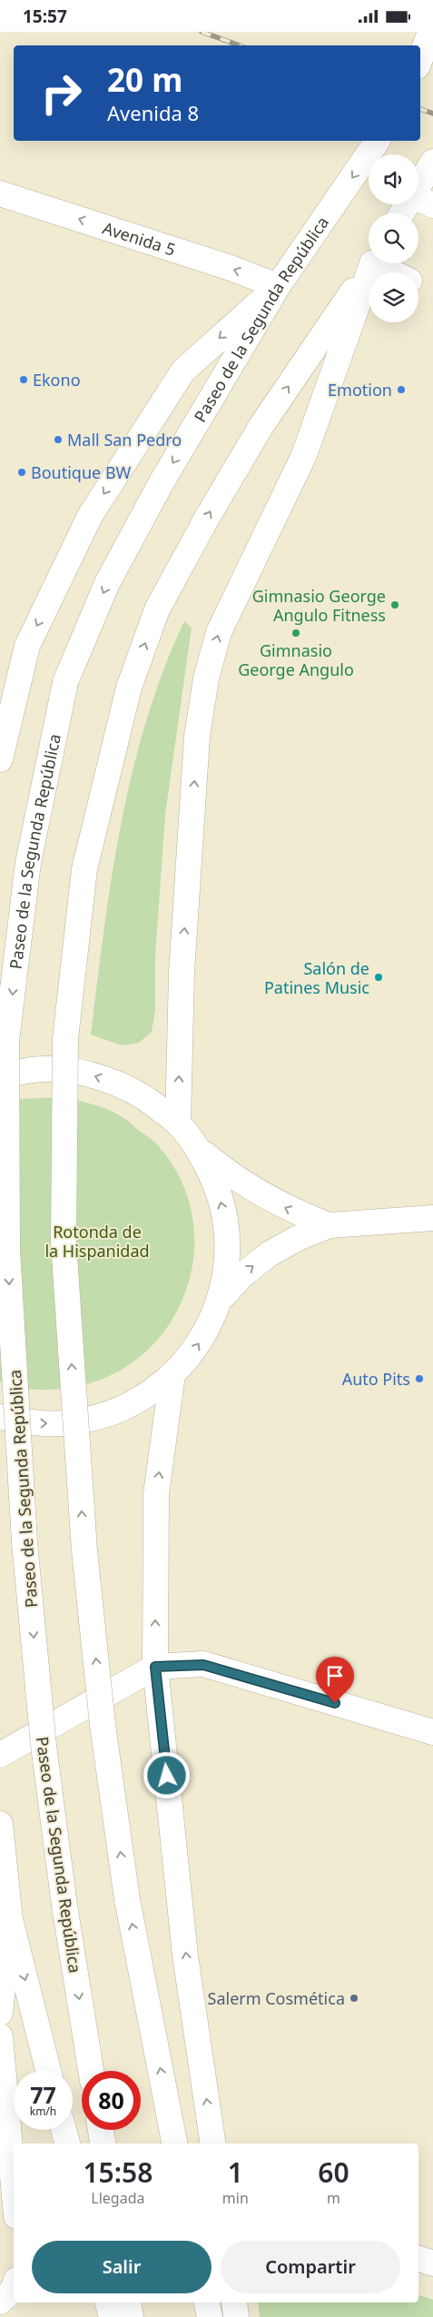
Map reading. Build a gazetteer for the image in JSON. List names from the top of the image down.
{
  "streets": {
    "main road": ["Avenida 5", "Paseo de la Segunda República"]
  },
  "crossings": [
    ["Avenida 5", "Paseo de la Segunda República"]
  ],
  "one_way": ["Avenida 5"],
  "parks": ["Rotonda de la Hispanidad"],
  "places": [
    "Ekono",
    "Emotion",
    "Mall San Pedro",
    "Boutique BW",
    "Gimnasio George Angulo Fitness",
    "Gimnasio George Angulo",
    "Salón de Patines Music",
    "Auto Pits",
    "Salerm Cosmética"
  ],
  "page": {
    "status": "15:57",
    "turn": ["20 m", "Avenida 8"],
    "speed": "77 km/h",
    "limit": "80",
    "eta": [
      "15:58",
      "Llegada",
      "1",
      "min",
      "60",
      "m"
    ],
    "buttons": ["Salir", "Compartir"]
  }
}
